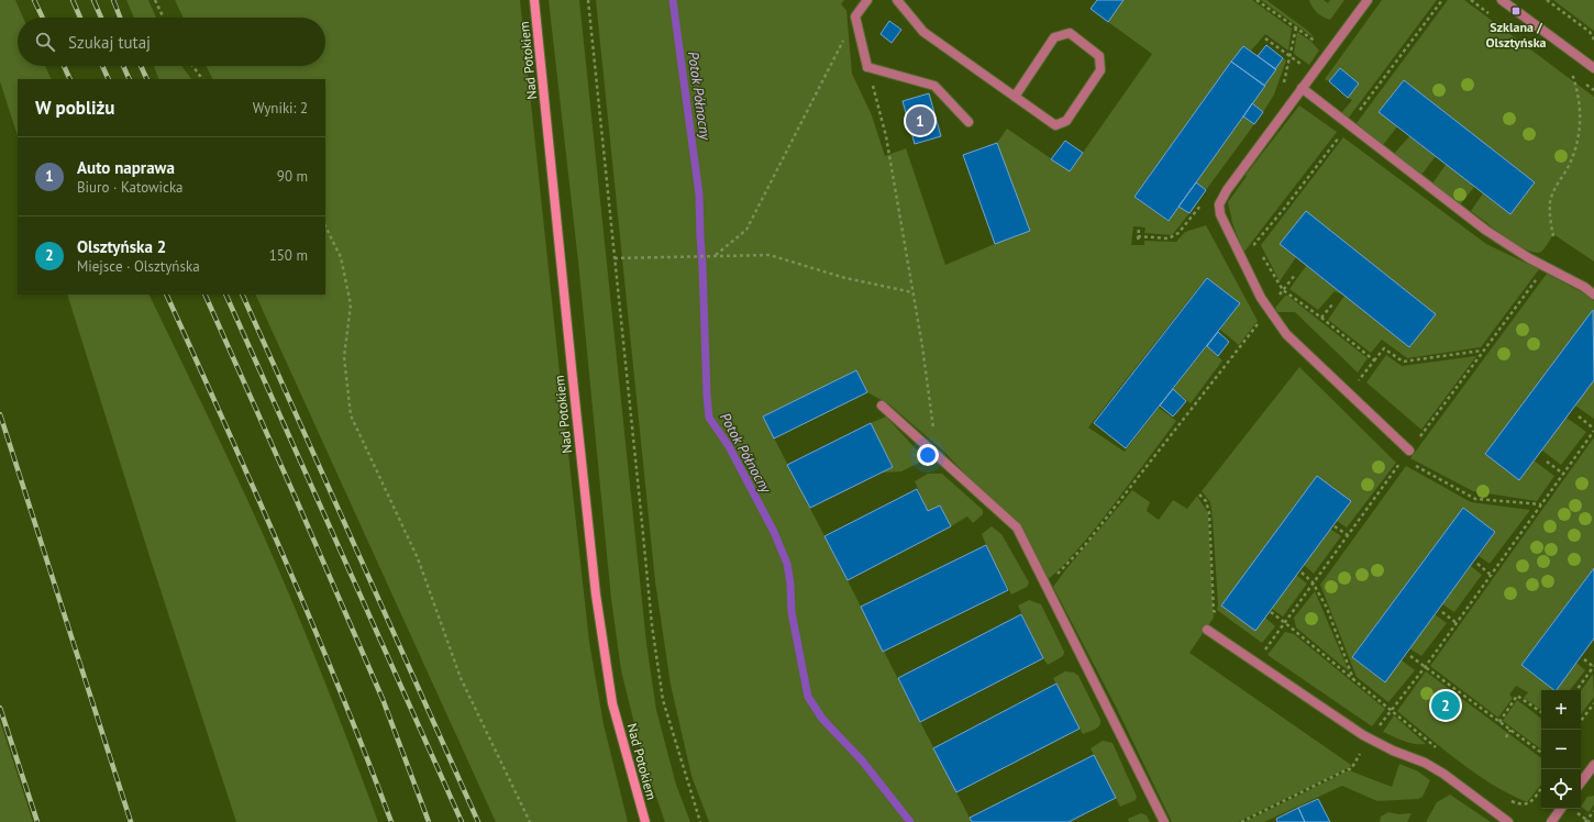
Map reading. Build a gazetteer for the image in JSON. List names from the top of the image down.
{
  "streets": {
    "main road": ["Nad Potokiem"]
  },
  "water": ["Potok Północny"],
  "places": {
    "transit": ["Szklana / Olsztyńska"]
  },
  "page": {
    "search": "Szukaj tutaj",
    "heading": ["W pobliżu", "Wyniki: 2"],
    "pins": ["1", "2"],
    "list": [
      {
        "mark": "1",
        "name": "Auto naprawa",
        "note": "Biuro · Katowicka",
        "value": "90 m"
      },
      {
        "mark": "2",
        "name": "Olsztyńska 2",
        "note": "Miejsce · Olsztyńska",
        "value": "150 m"
      }
    ],
    "map_buttons": ["+", "−"]
  }
}
